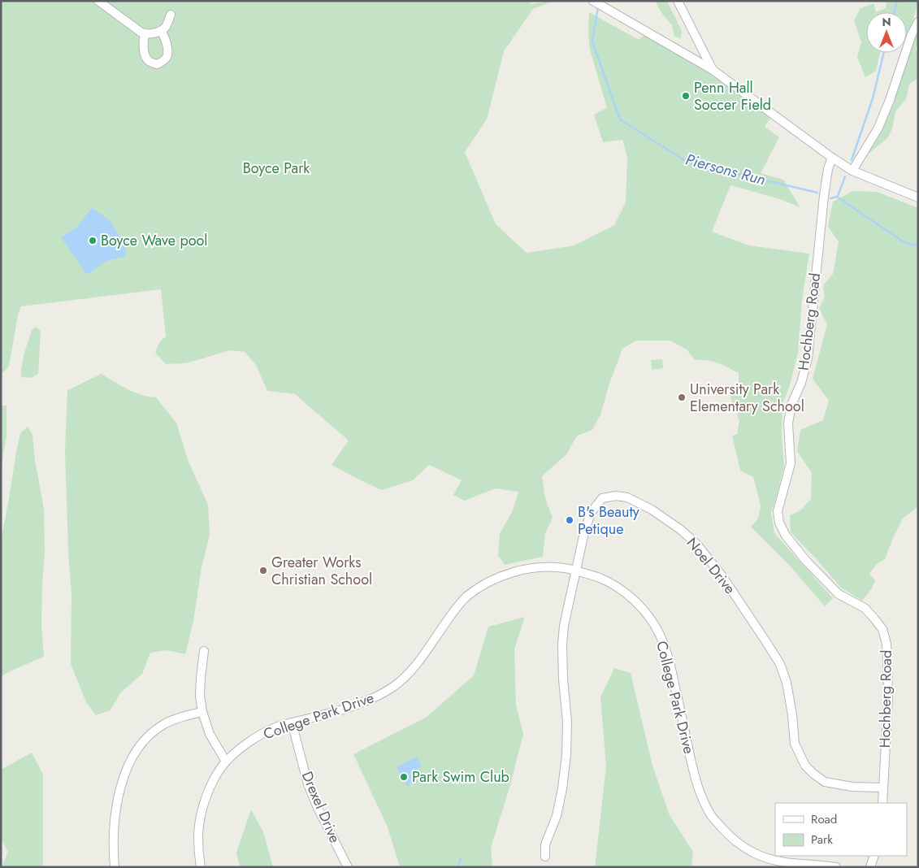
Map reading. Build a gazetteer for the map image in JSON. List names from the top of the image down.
{
  "streets": {
    "street": [
      "Hochberg Road",
      "Noel Drive",
      "College Park Drive",
      "Drexel Drive"
    ]
  },
  "crossings": [
    ["Hochberg Road", "Noel Drive"],
    ["Noel Drive", "College Park Drive"],
    ["College Park Drive", "Drexel Drive"]
  ],
  "water": ["Piersons Run"],
  "parks": ["Boyce Park"],
  "places": [
    "Penn Hall Soccer Field",
    "Boyce Wave pool",
    "University Park Elementary School",
    "B's Beauty Petique",
    "Greater Works Christian School",
    "Park Swim Club"
  ],
  "legend": ["Road", "Park"],
  "north": "top"
}
